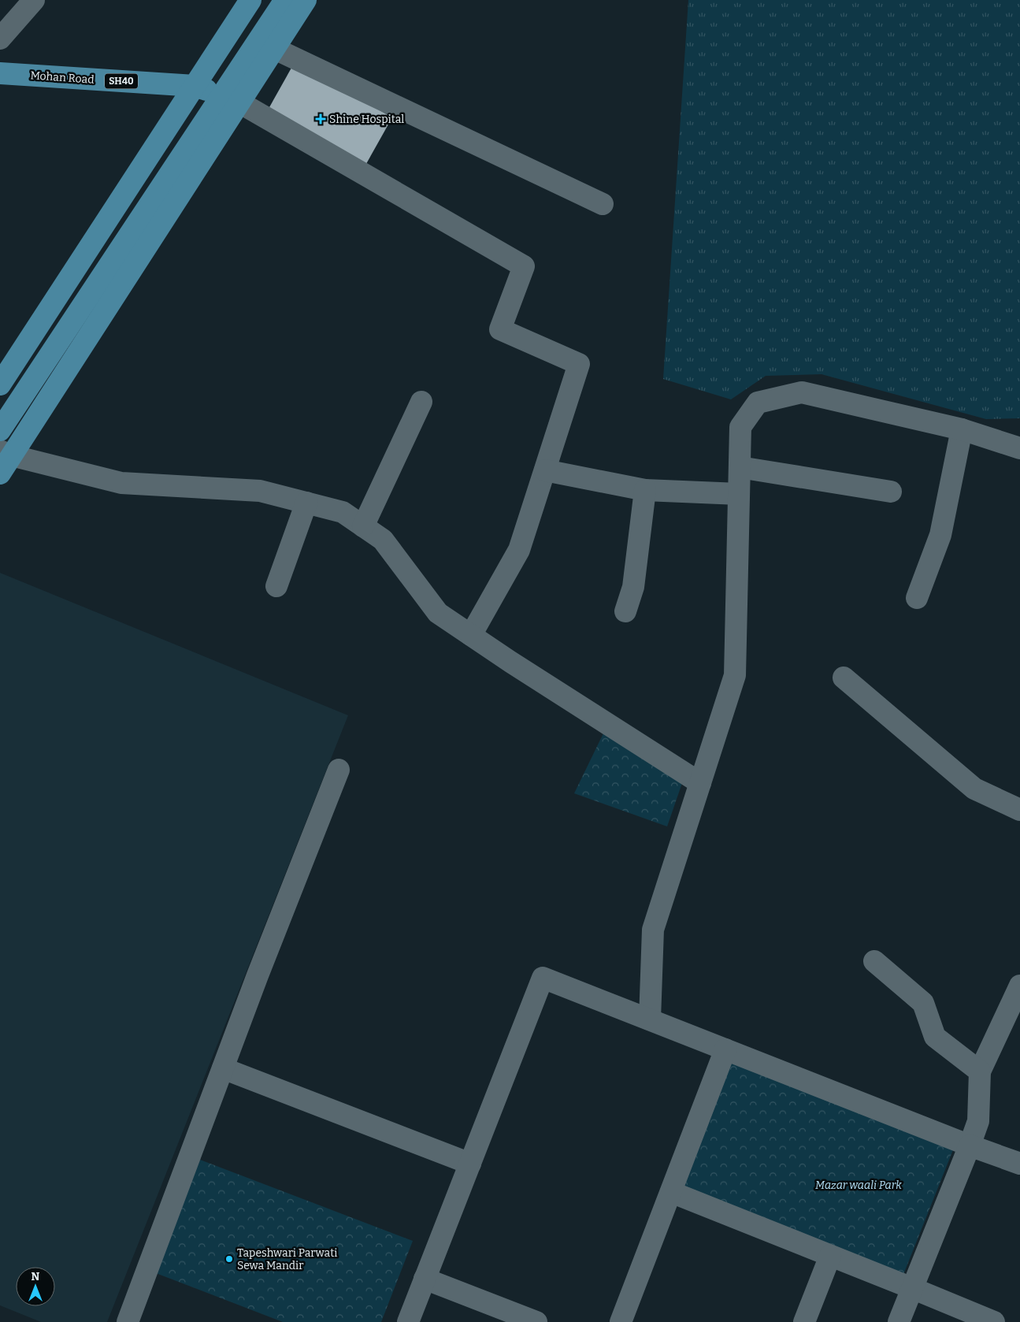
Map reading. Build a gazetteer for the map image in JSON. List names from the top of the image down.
{
  "streets": {
    "main road": ["Mohan Road", "SH40"]
  },
  "parks": ["Mazar waali Park"],
  "places": {
    "health": ["Shine Hospital"],
    "other": ["Tapeshwari Parwati Sewa Mandir"]
  },
  "north": "top"
}
